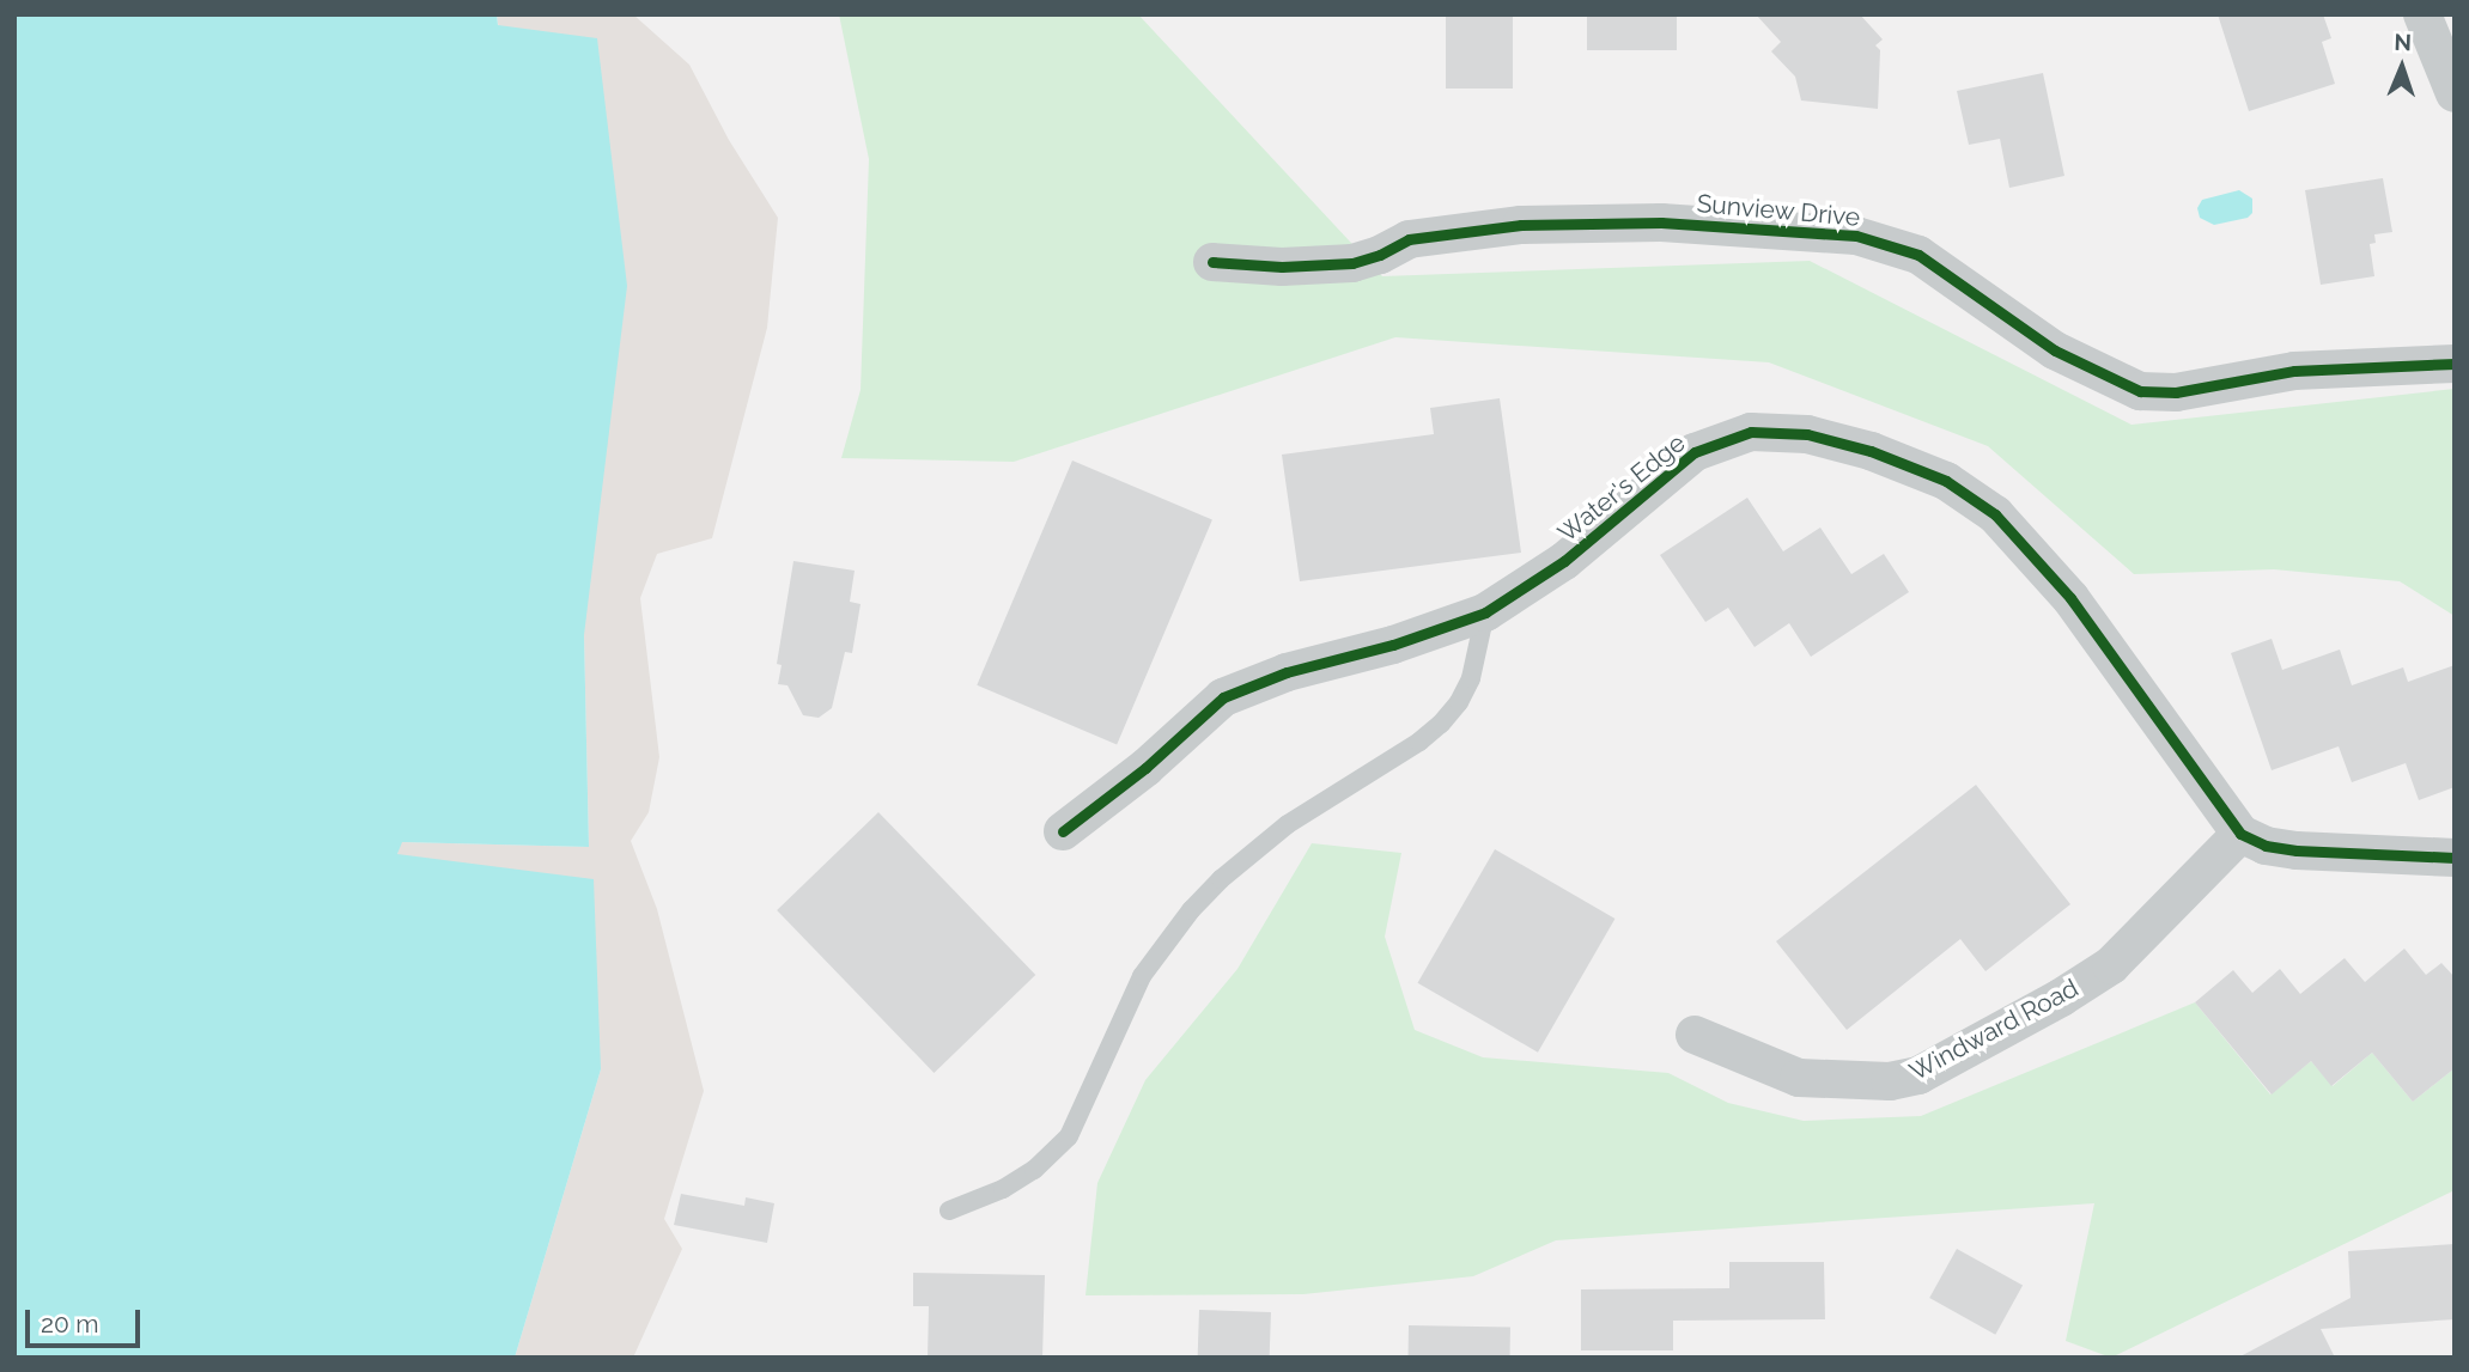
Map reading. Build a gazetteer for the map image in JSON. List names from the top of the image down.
{
  "streets": {
    "street": ["Sunview Drive", "Water's Edge", "Windward Road"]
  },
  "crossings": [
    ["Water's Edge", "Windward Road"]
  ],
  "scale_bar": "20 m",
  "north": "top"
}
